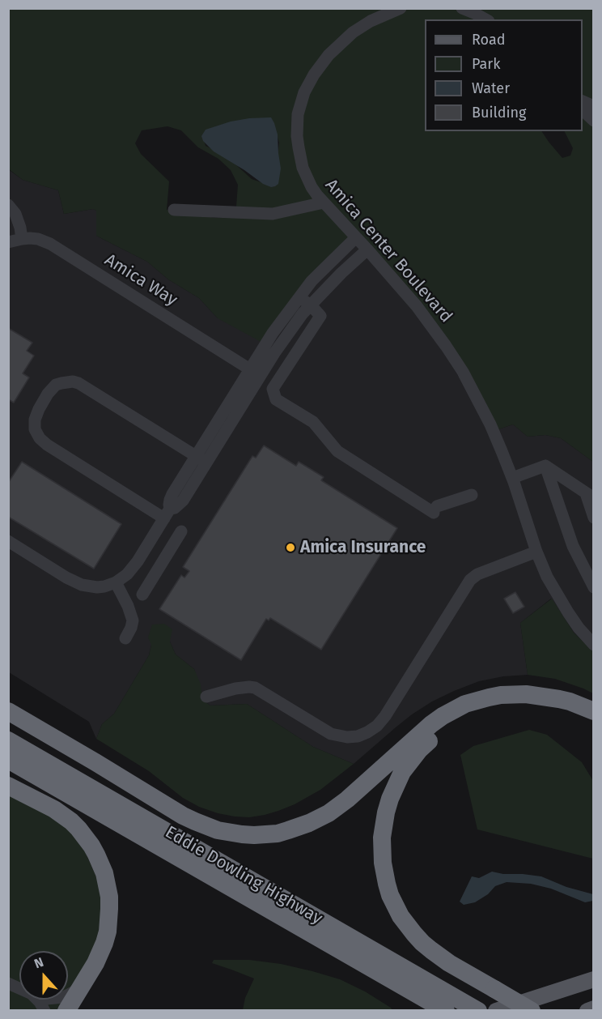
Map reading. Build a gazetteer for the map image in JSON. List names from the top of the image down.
{
  "streets": {
    "highway": ["Eddie Dowling Highway"],
    "street": ["Amica Center Boulevard", "Amica Way"]
  },
  "places": ["Amica Insurance"],
  "legend": [
    "Road",
    "Park",
    "Water",
    "Building"
  ],
  "north": "top"
}
